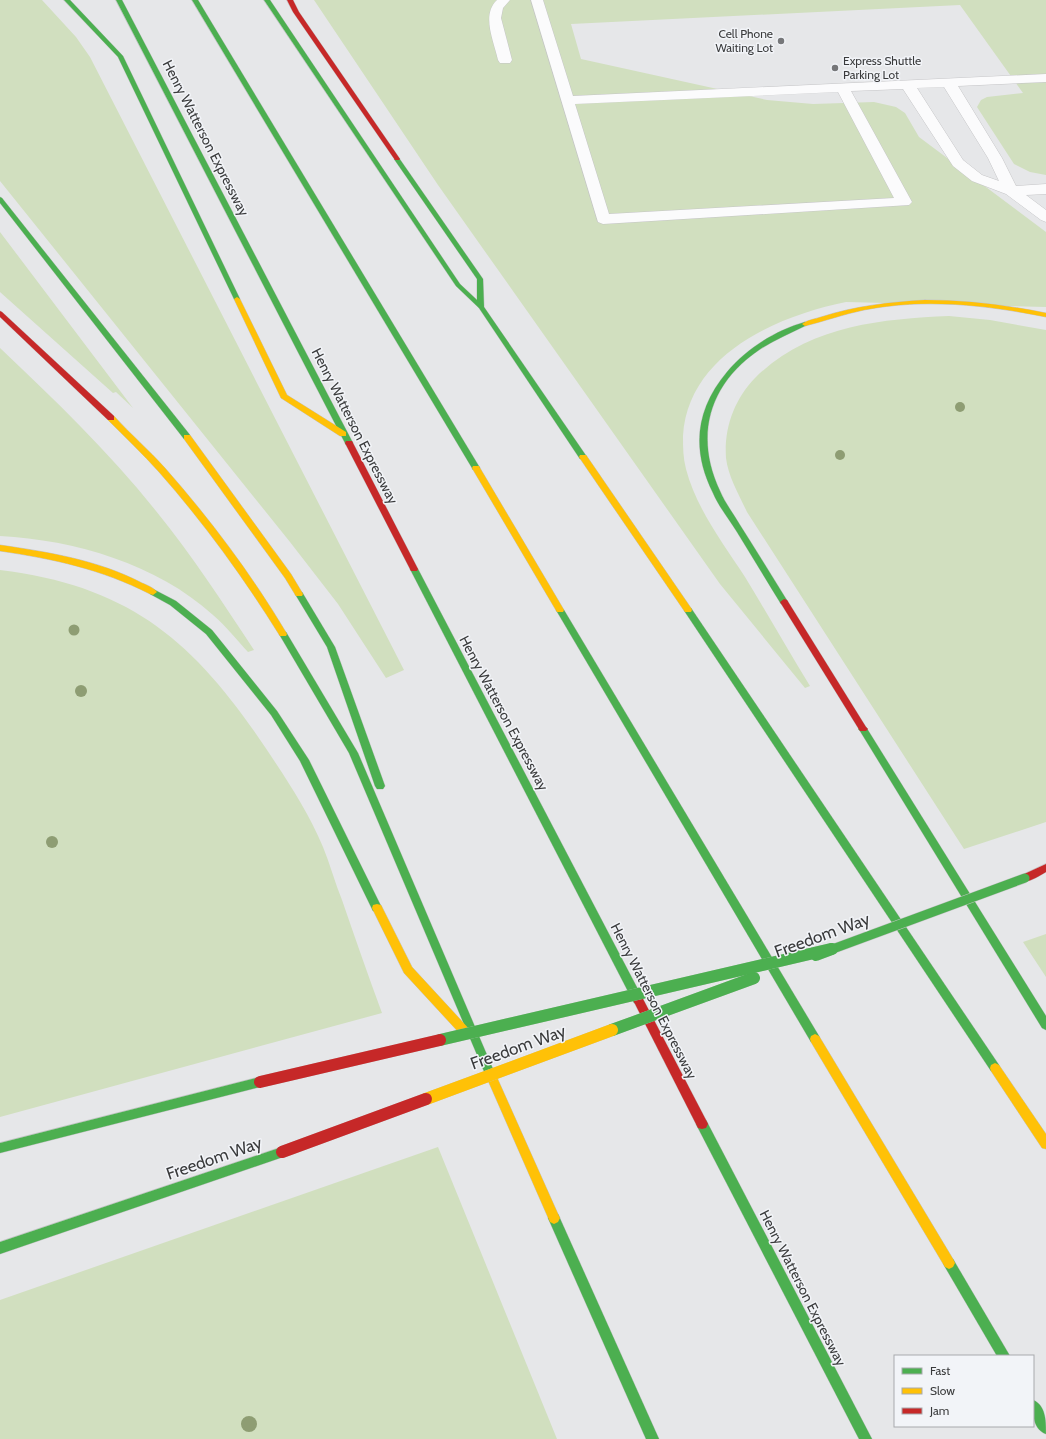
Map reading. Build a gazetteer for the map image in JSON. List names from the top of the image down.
{
  "streets": {
    "main road": ["Henry Watterson Expressway", "Freedom Way"]
  },
  "places": ["Cell Phone Waiting Lot", "Express Shuttle Parking Lot"],
  "legend": ["Fast", "Slow", "Jam"]
}
